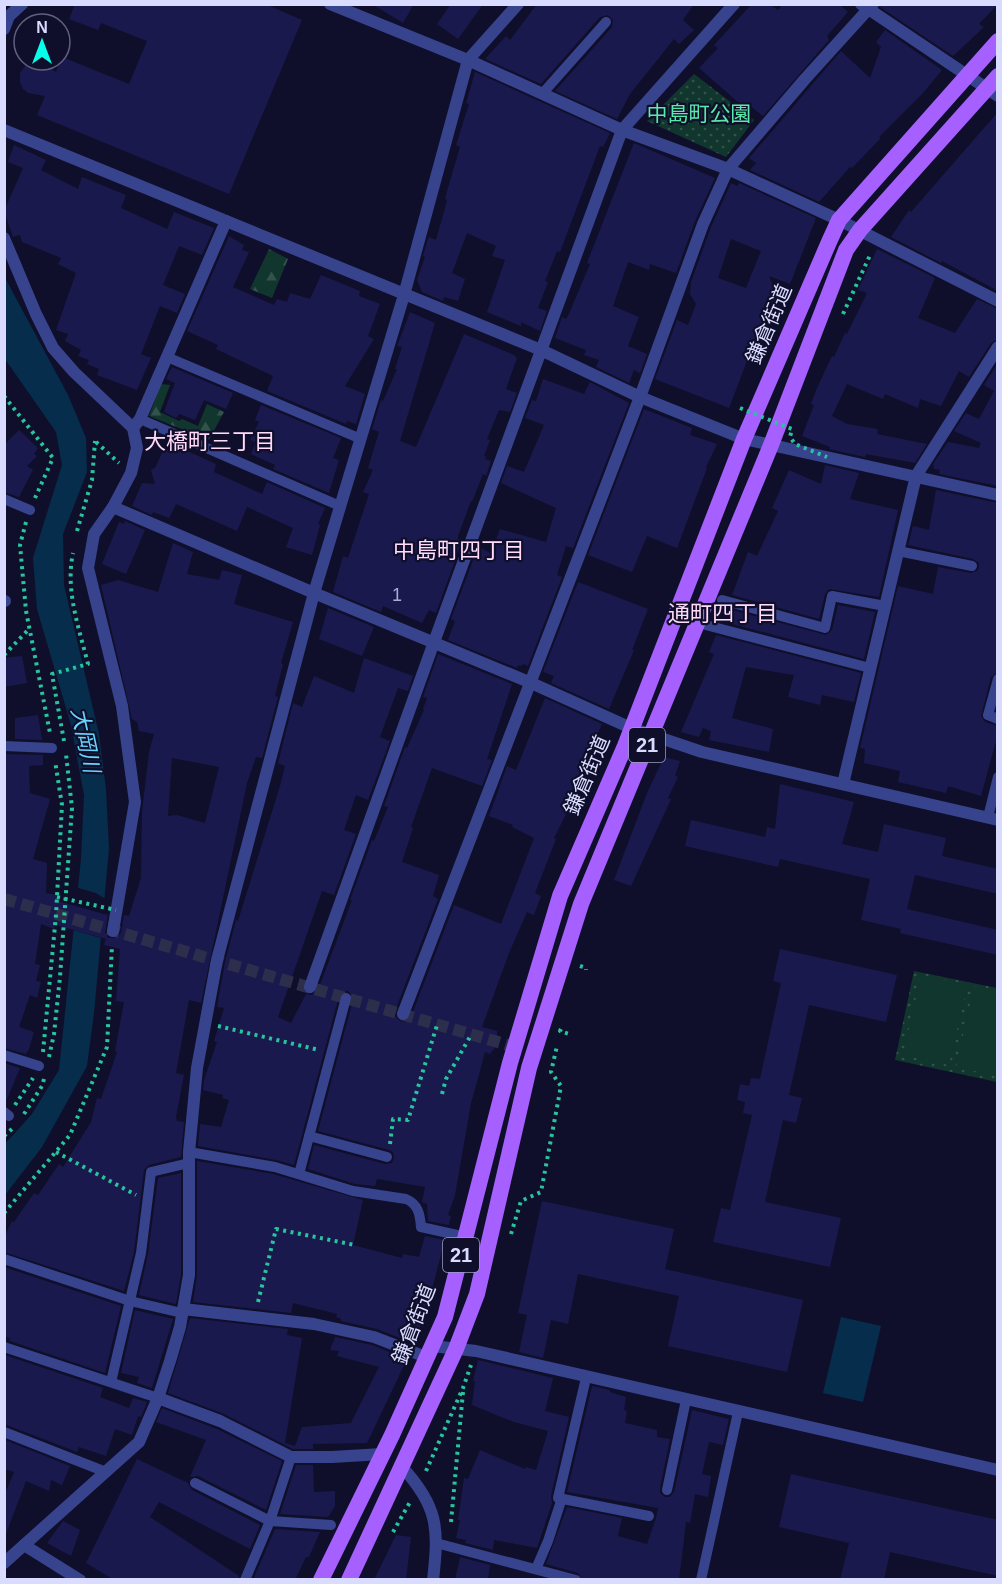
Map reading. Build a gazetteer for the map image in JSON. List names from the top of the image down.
{
  "streets": {
    "main road": ["鎌倉街道", "21"]
  },
  "districts": ["大橋町三丁目", "中島町四丁目", "通町四丁目"],
  "water": ["大岡川"],
  "parks": ["中島町公園"],
  "house_numbers": ["1"],
  "north": "top"
}
